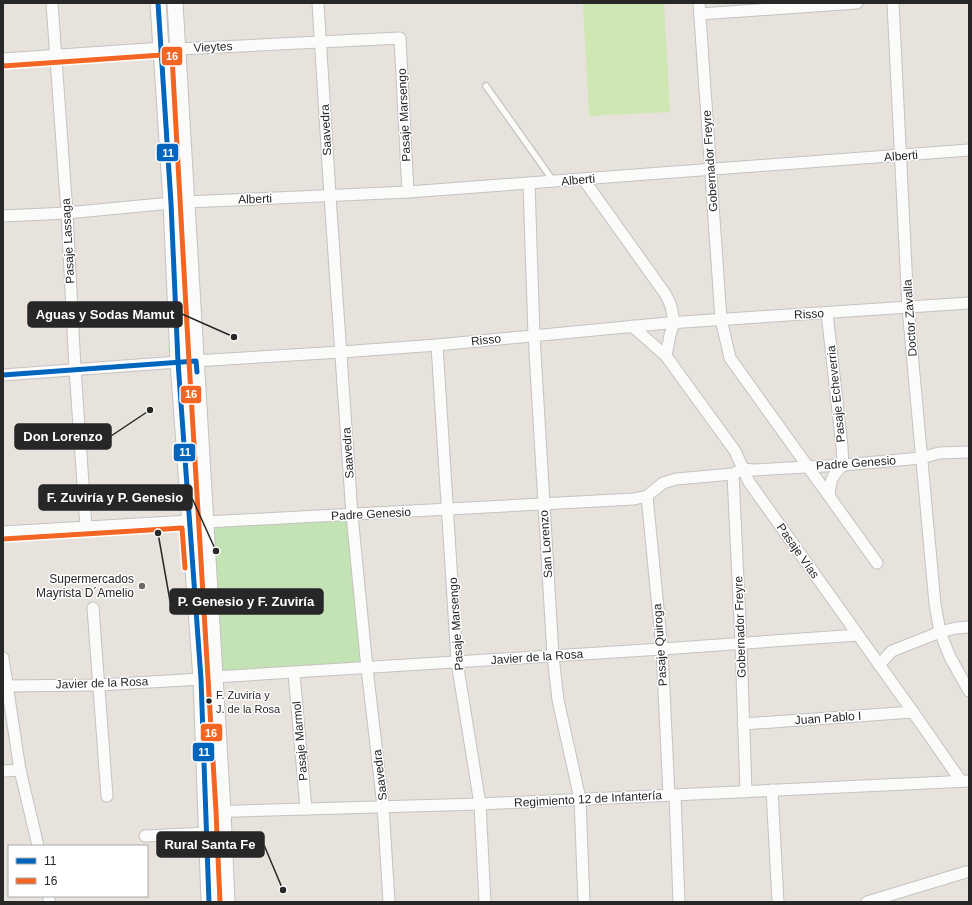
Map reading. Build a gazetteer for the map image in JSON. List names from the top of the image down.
{
  "streets": {
    "street": [
      "Vieytes",
      "Pasaje Marsengo",
      "Saavedra",
      "Alberti",
      "Gobernador Freyre",
      "Pasaje Lassaga",
      "Risso",
      "Doctor Zavalla",
      "Pasaje Echeverria",
      "Padre Genesio",
      "San Lorenzo",
      "Pasaje Vías",
      "Pasaje Quiroga",
      "Javier de la Rosa",
      "Juan Pablo I",
      "Pasaje Marmol",
      "Regimiento 12 de Infantería"
    ]
  },
  "crossings": [
    ["Vieytes", "Pasaje Marsengo"],
    ["Vieytes", "Saavedra"],
    ["Vieytes", "Pasaje Lassaga"],
    ["Pasaje Marsengo", "Alberti"],
    ["Pasaje Marsengo", "Risso"],
    ["Pasaje Marsengo", "Padre Genesio"],
    ["Pasaje Marsengo", "Javier de la Rosa"],
    ["Pasaje Marsengo", "Regimiento 12 de Infantería"],
    ["Saavedra", "Alberti"],
    ["Saavedra", "Risso"],
    ["Saavedra", "Padre Genesio"],
    ["Saavedra", "Javier de la Rosa"],
    ["Saavedra", "Regimiento 12 de Infantería"],
    ["Alberti", "Gobernador Freyre"],
    ["Alberti", "Doctor Zavalla"],
    ["Alberti", "San Lorenzo"],
    ["Gobernador Freyre", "Risso"],
    ["Gobernador Freyre", "Padre Genesio"],
    ["Gobernador Freyre", "Pasaje Vías"],
    ["Gobernador Freyre", "Javier de la Rosa"],
    ["Gobernador Freyre", "Juan Pablo I"],
    ["Gobernador Freyre", "Regimiento 12 de Infantería"],
    ["Pasaje Lassaga", "Risso"],
    ["Pasaje Lassaga", "Padre Genesio"],
    ["Risso", "Doctor Zavalla"],
    ["Risso", "Pasaje Echeverria"],
    ["Risso", "San Lorenzo"],
    ["Risso", "Pasaje Vías"],
    ["Doctor Zavalla", "Padre Genesio"],
    ["Pasaje Echeverria", "Padre Genesio"],
    ["Padre Genesio", "San Lorenzo"],
    ["Padre Genesio", "Pasaje Vías"],
    ["Padre Genesio", "Pasaje Quiroga"],
    ["San Lorenzo", "Javier de la Rosa"],
    ["San Lorenzo", "Regimiento 12 de Infantería"],
    ["Pasaje Vías", "Javier de la Rosa"],
    ["Pasaje Vías", "Juan Pablo I"],
    ["Pasaje Vías", "Regimiento 12 de Infantería"],
    ["Pasaje Quiroga", "Javier de la Rosa"],
    ["Pasaje Quiroga", "Regimiento 12 de Infantería"],
    ["Javier de la Rosa", "Pasaje Marmol"],
    ["Pasaje Marmol", "Regimiento 12 de Infantería"]
  ],
  "places": [
    "Aguas y Sodas Mamut",
    "Don Lorenzo",
    "P. Genesio y F. Zuviría",
    "F. Zuviría y P. Genesio",
    "Supermercados Mayrista D´Amelio",
    "F. Zuviría y J. de la Rosa",
    "Rural Santa Fe"
  ],
  "lines": ["transit line 11", "transit line 16"],
  "legend": ["11", "16"]
}
